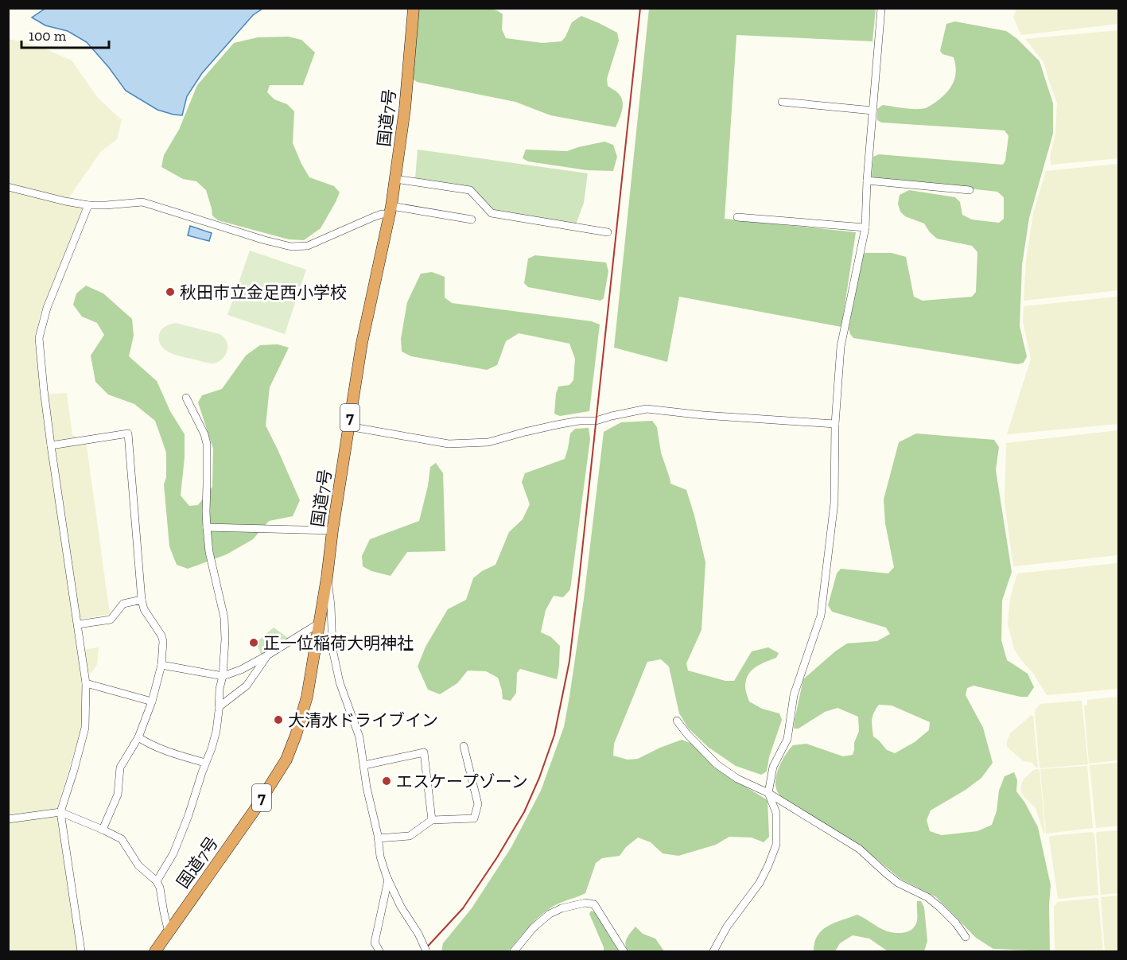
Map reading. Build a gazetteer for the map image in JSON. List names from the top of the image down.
{
  "streets": {
    "highway": ["国道7号", "7"]
  },
  "places": [
    "秋田市立金足西小学校",
    "正一位稲荷大明神社",
    "大清水ドライブイン",
    "エスケープゾーン"
  ],
  "scale_bar": "100 m"
}
